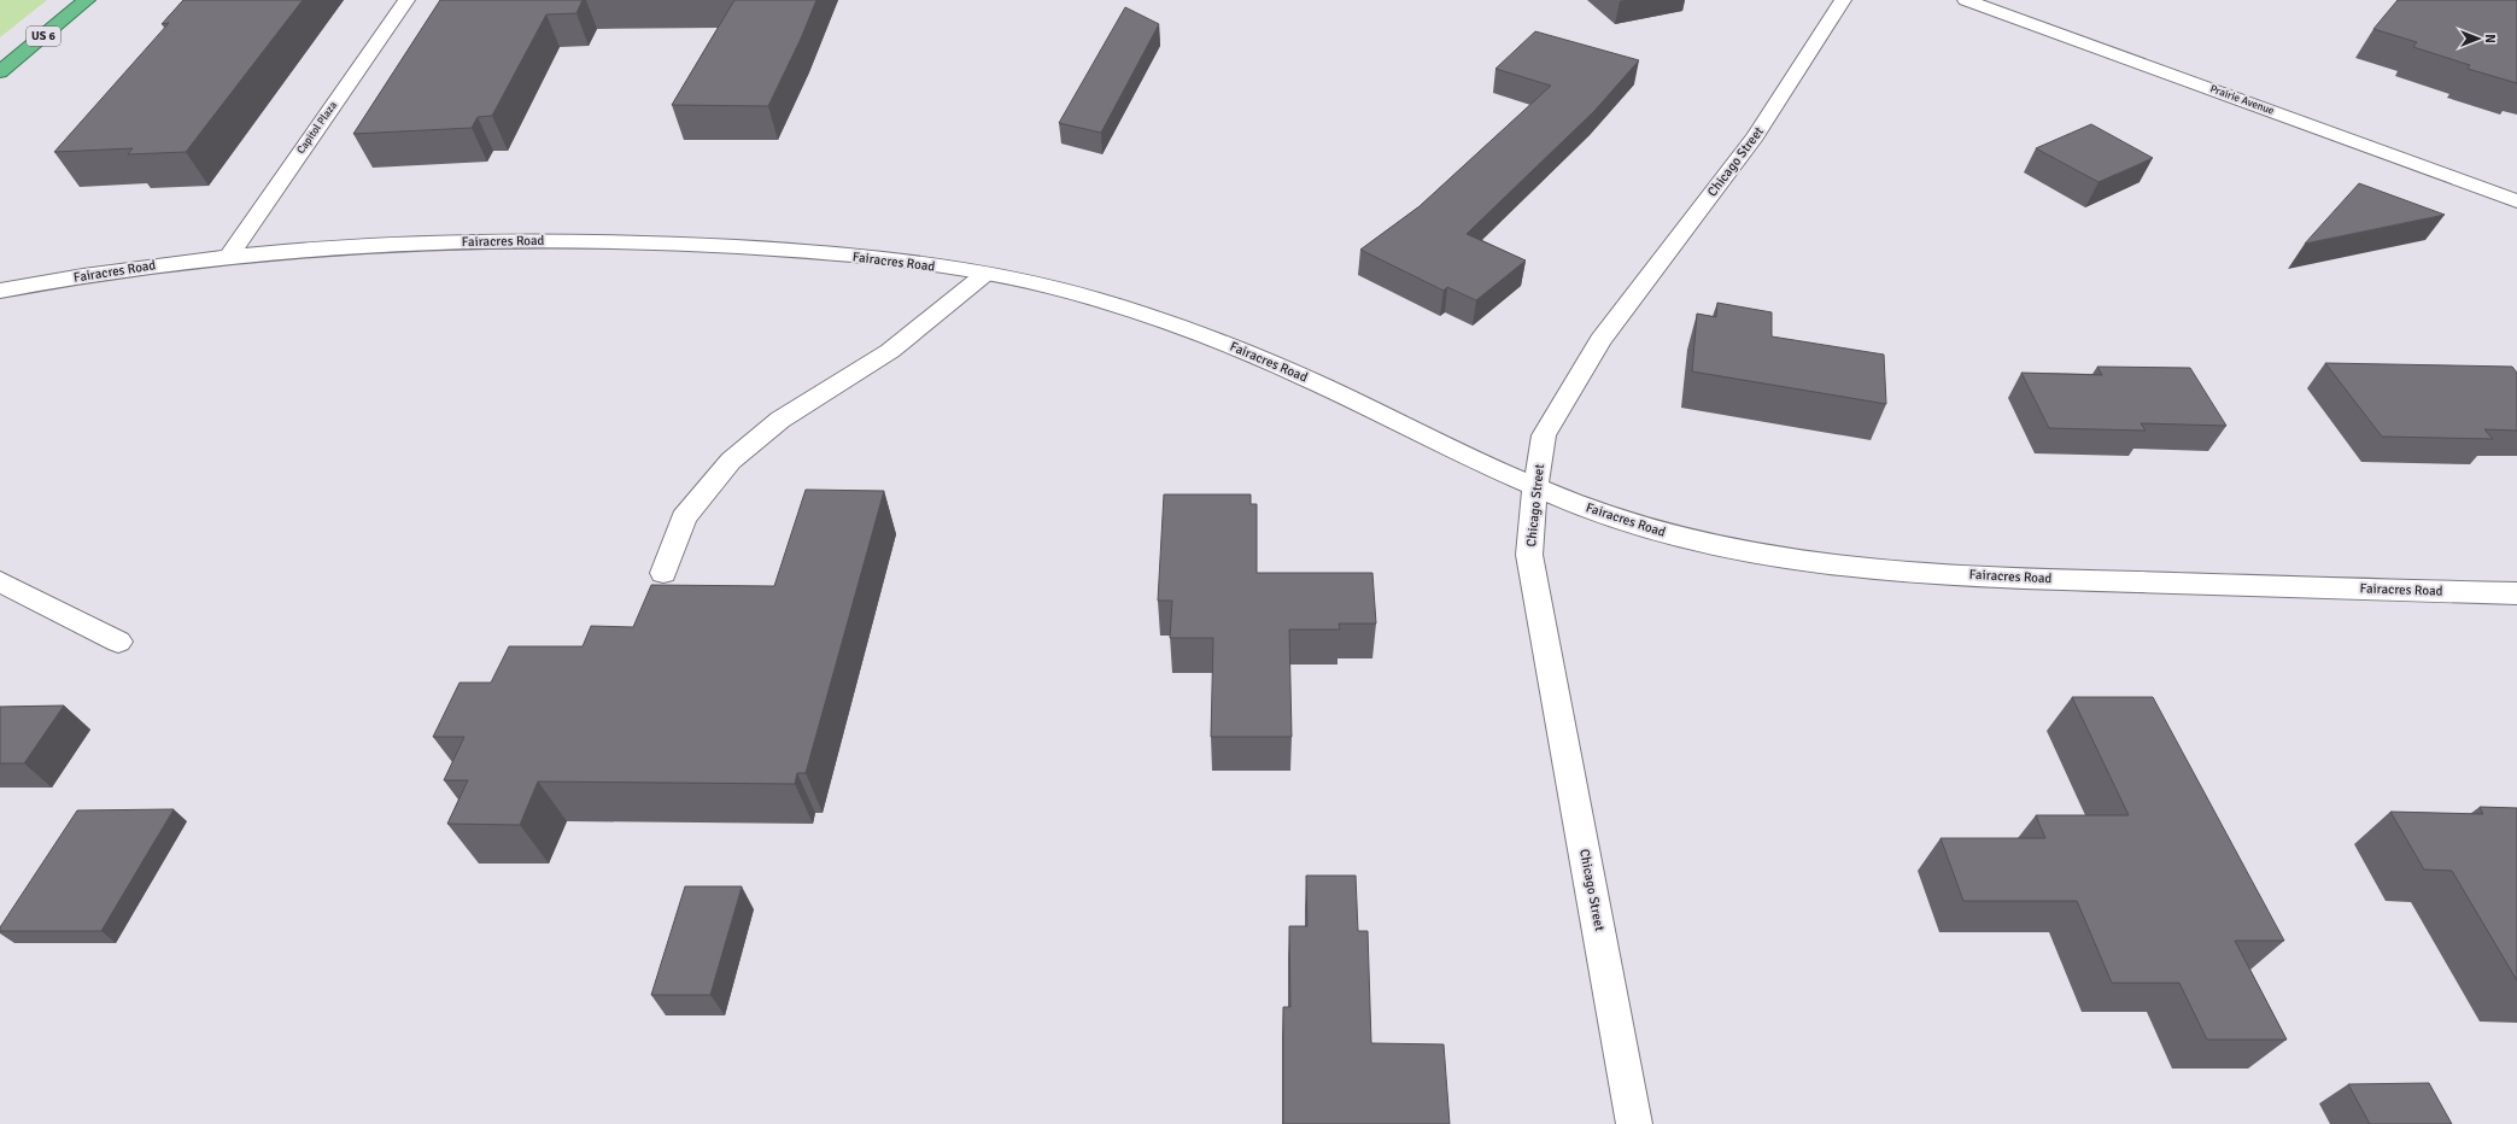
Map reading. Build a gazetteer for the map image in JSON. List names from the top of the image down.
{
  "streets": {
    "highway": ["US 6"],
    "street": [
      "Prairie Avenue",
      "Capitol Plaza",
      "Chicago Street",
      "Fairacres Road"
    ]
  },
  "crossings": [
    ["Capitol Plaza", "Fairacres Road"],
    ["Chicago Street", "Fairacres Road"]
  ],
  "north": "right"
}
